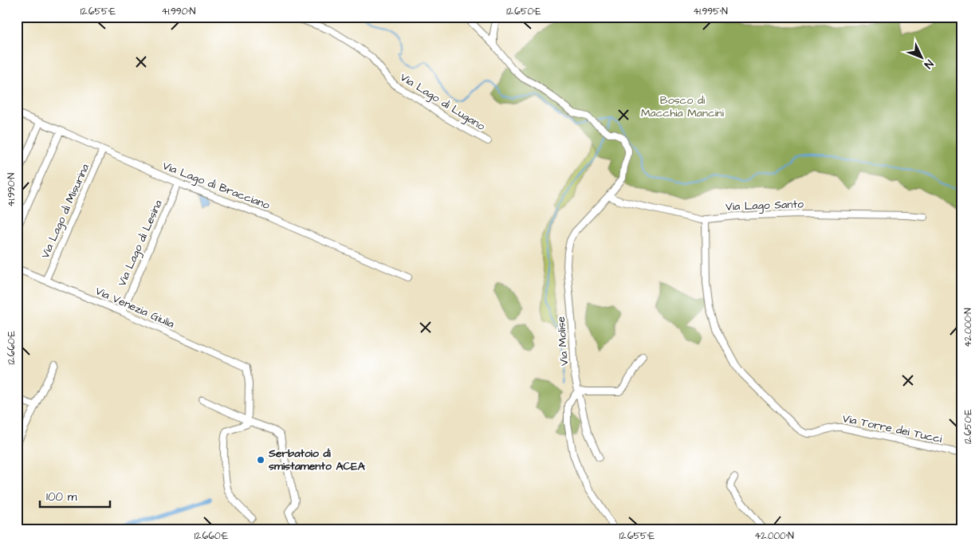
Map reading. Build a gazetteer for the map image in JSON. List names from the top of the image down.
{
  "streets": {
    "street": [
      "Via Lago di Lugano",
      "Via Lago di Bracciano",
      "Via Lago Santo",
      "Via Lago di Misurina",
      "Via Lago di Lesina",
      "Via Venezia Giulia",
      "Via Molise",
      "Via Torre dei Tucci"
    ]
  },
  "crossings": [
    ["Via Lago di Bracciano", "Via Lago di Misurina"],
    ["Via Lago di Bracciano", "Via Lago di Lesina"],
    ["Via Lago Santo", "Via Molise"],
    ["Via Lago Santo", "Via Torre dei Tucci"],
    ["Via Lago di Misurina", "Via Venezia Giulia"],
    ["Via Lago di Lesina", "Via Venezia Giulia"]
  ],
  "parks": ["Bosco di Macchia Mancini"],
  "places": ["Serbatoio di smistamento ACEA"],
  "scale_bar": "100 m",
  "north": "bottom right",
  "coordinates": [
    "12.655°E",
    "41.990°N",
    "12.650°E",
    "41.995°N",
    "42.000°N",
    "12.660°E"
  ]
}
